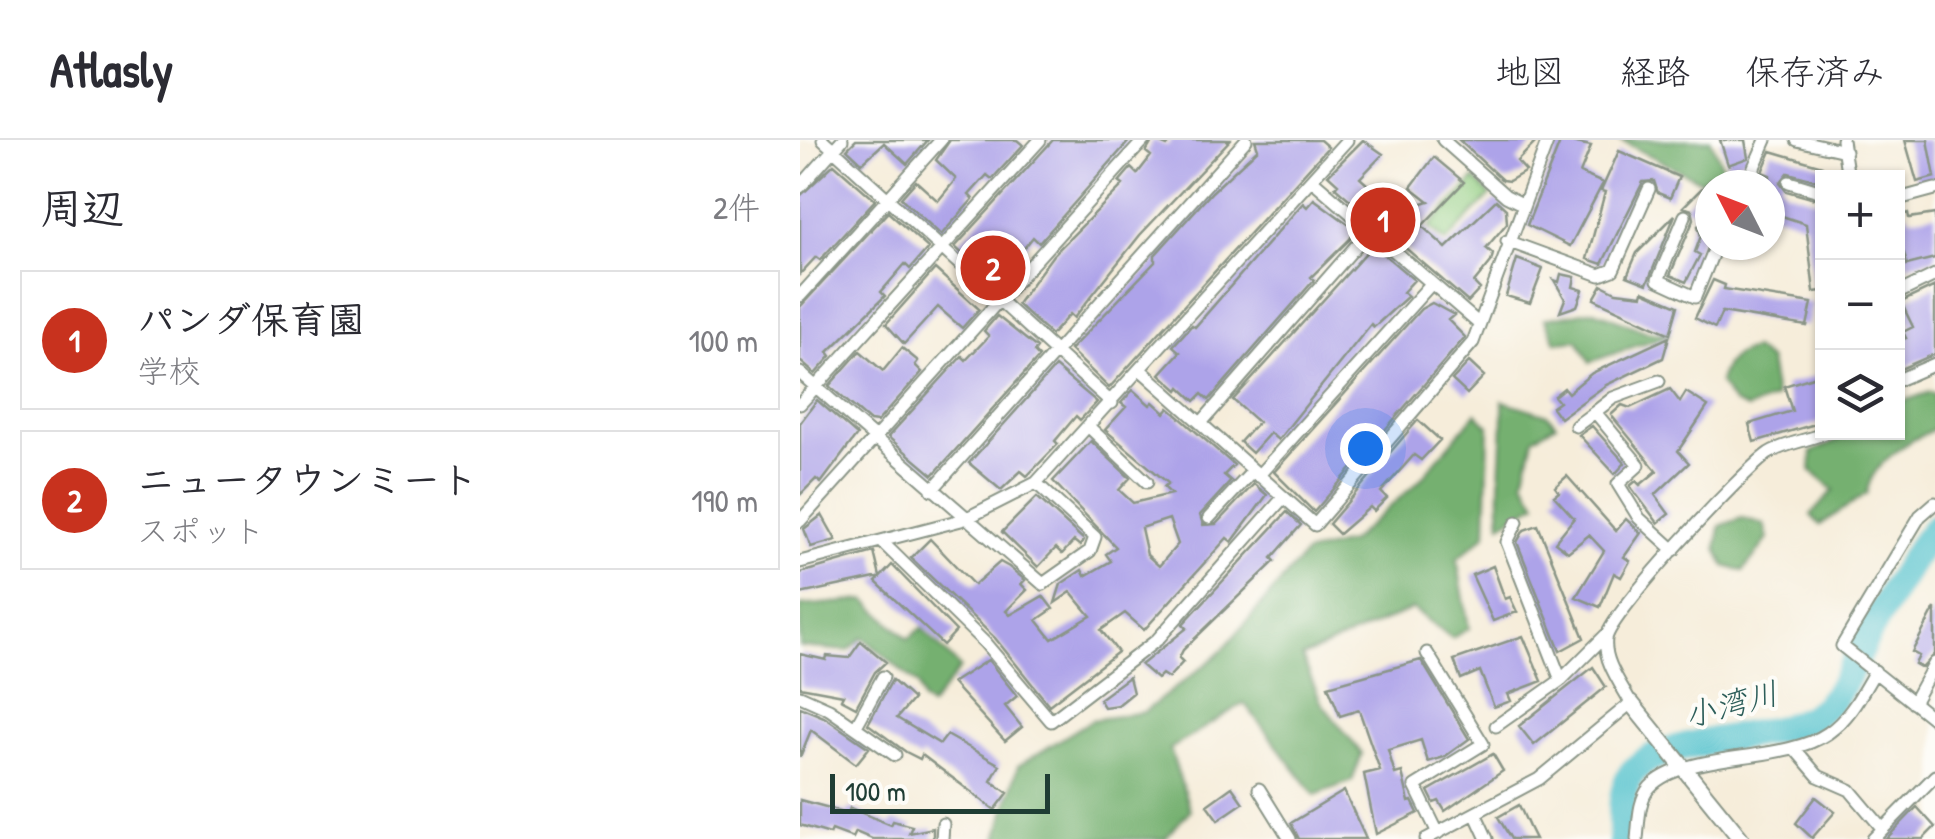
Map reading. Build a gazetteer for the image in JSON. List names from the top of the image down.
{
  "water": ["小湾川"],
  "scale_bar": "100 m",
  "north": "top left",
  "page": {
    "header": "Atlasly",
    "nav": ["地図", "経路", "保存済み"],
    "heading": ["周辺", "2件"],
    "map_buttons": ["+", "−"],
    "pins": ["1", "2"],
    "list": [
      {
        "mark": "1",
        "name": "パンダ保育園",
        "note": "学校",
        "value": "100 m"
      },
      {
        "mark": "2",
        "name": "ニュータウンミート",
        "note": "スポット",
        "value": "190 m"
      }
    ],
    "scale": "100 m"
  }
}
